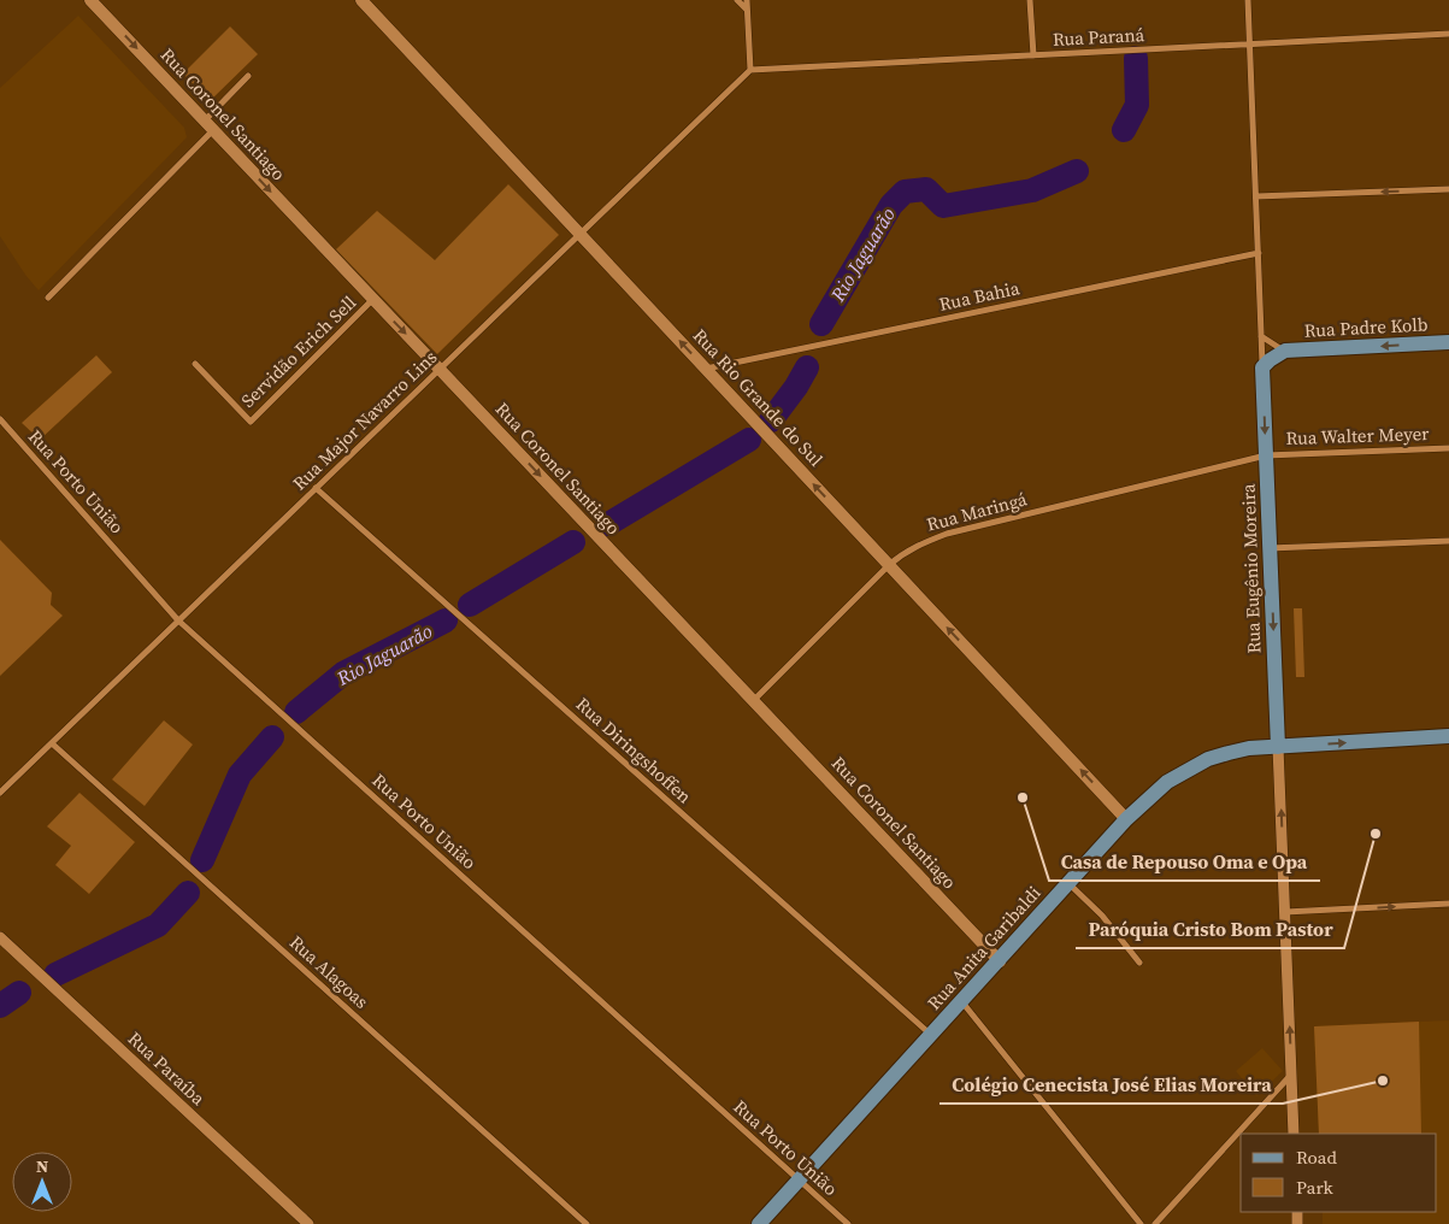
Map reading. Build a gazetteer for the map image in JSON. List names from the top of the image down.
{
  "streets": {
    "main road": [
      "Rua Coronel Santiago",
      "Rua Padre Kolb",
      "Rua Rio Grande do Sul",
      "Rua Eugênio Moreira",
      "Rua Anita Garibaldi"
    ],
    "street": [
      "Rua Paraná",
      "Rua Bahia",
      "Servidão Erich Sell",
      "Rua Major Navarro Lins",
      "Rua Walter Meyer",
      "Rua Porto União",
      "Rua Maringá",
      "Rua Diringshoffen",
      "Rua Alagoas",
      "Rua Paraíba"
    ]
  },
  "crossings": [
    ["Rua Paraná", "Rua Major Navarro Lins"],
    ["Rua Paraná", "Rua Eugênio Moreira"],
    ["Rua Coronel Santiago", "Servidão Erich Sell"],
    ["Rua Coronel Santiago", "Rua Major Navarro Lins"],
    ["Rua Coronel Santiago", "Rua Maringá"],
    ["Rua Coronel Santiago", "Rua Anita Garibaldi"],
    ["Rua Bahia", "Rua Rio Grande do Sul"],
    ["Rua Bahia", "Rua Eugênio Moreira"],
    ["Rua Padre Kolb", "Rua Eugênio Moreira"],
    ["Rua Rio Grande do Sul", "Rua Major Navarro Lins"],
    ["Rua Rio Grande do Sul", "Rua Maringá"],
    ["Rua Rio Grande do Sul", "Rua Anita Garibaldi"],
    ["Rua Major Navarro Lins", "Rua Porto União"],
    ["Rua Major Navarro Lins", "Rua Diringshoffen"],
    ["Rua Major Navarro Lins", "Rua Alagoas"],
    ["Rua Walter Meyer", "Rua Maringá"],
    ["Rua Walter Meyer", "Rua Eugênio Moreira"],
    ["Rua Porto União", "Rua Anita Garibaldi"],
    ["Rua Maringá", "Rua Eugênio Moreira"],
    ["Rua Eugênio Moreira", "Rua Anita Garibaldi"],
    ["Rua Diringshoffen", "Rua Anita Garibaldi"]
  ],
  "one_way": ["Rua Coronel Santiago", "Rua Padre Kolb", "Rua Rio Grande do Sul"],
  "water": ["Rio Jaguarão"],
  "places": ["Casa de Repouso Oma e Opa", "Paróquia Cristo Bom Pastor", "Colégio Cenecista José Elias Moreira"],
  "legend": ["Road", "Park"],
  "north": "top"
}
